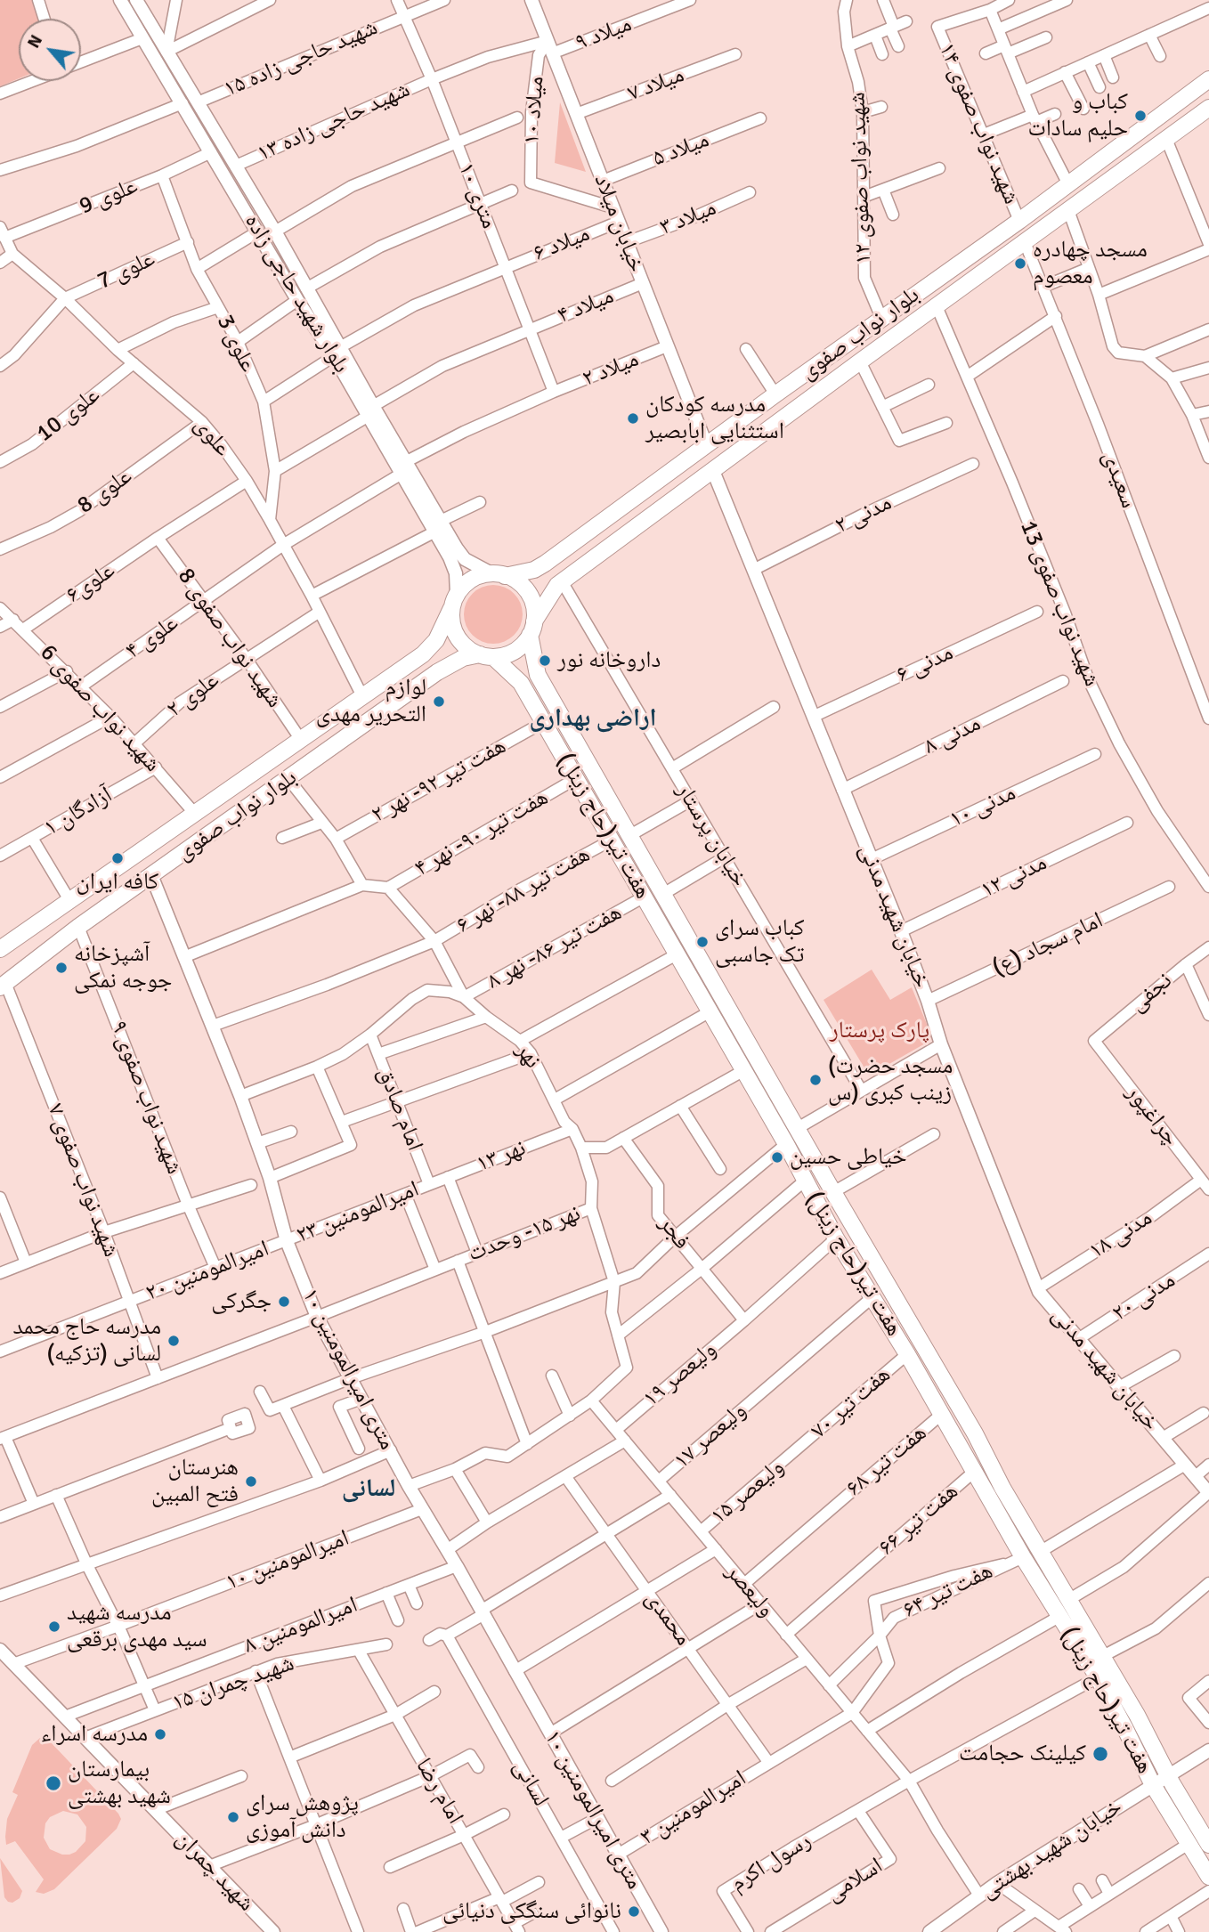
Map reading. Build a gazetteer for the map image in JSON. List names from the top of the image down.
{
  "streets": {
    "main road": ["بلوار نواب صفوی", "هفت تیر(حاج زینل)"],
    "street": [
      "میلاد ۹",
      "شهید حاجی زاده ۱۵",
      "میلاد ۷",
      "میلاد ۱۰",
      "شهید حاجی زاده ۱۳",
      "شهید نواب صفوی ۱۴",
      "میلاد ۵",
      "شهید نواب صفوی ۱۲",
      "۱۰ متری",
      "علوی 9",
      "میلاد ۳",
      "خیابان میلاد",
      "میلاد ۶",
      "علوی 7",
      "بلوار شهید حاجی زاده",
      "میلاد ۴",
      "علوی 3",
      "میلاد ۲",
      "علوی 10",
      "علوی",
      "سعیدی",
      "علوی 8",
      "مدنی ۲",
      "علوی۶",
      "شهید نواب صفوی 13",
      "علوی ۴",
      "شهید نواب صفوی 8",
      "مدنی ۶",
      "علوی ۲",
      "شهید نواب صفوی 6",
      "مدنی ۸",
      "هفت تیر ۹۲- نهر ۲",
      "مدنی ۱۰",
      "آزادگان ۱",
      "هفت تیر ۹۰- نهر ۴",
      "خیابان پرستار",
      "مدنی ۱۲",
      "هفت تیر ۸۸- نهر ۶",
      "خیابان شهید مدنی",
      "امام سجاد (ع)",
      "هفت تیر ۸۶- نهر ۸",
      "نجفی",
      "نهر",
      "شهید نواب صفوی ۹",
      "امام صادق",
      "چراغپور",
      "نهر ۱۳",
      "شهید نواب صفوی ۷",
      "امیرالمومنین ۲۳",
      "فجر",
      "نهر ۱۵- وحدت",
      "مدنی ۱۸",
      "امیرالمومنین ۲۰",
      "مدنی ۲۰",
      "۱۰ متری امیرالمومنین",
      "ولیعصر ۱۹",
      "هفت تیر ۷۰",
      "ولیعصر ۱۷",
      "هفت تیر ۶۸",
      "ولیعصر ۱۵",
      "هفت تیر ۶۶",
      "امیرالمومنین ۱۰",
      "ولیعصر",
      "هفت تیر ۶۴",
      "محمدی",
      "امیرالمومنین ۸",
      "شهید چمران ۱۵",
      "لسانی",
      "امام رضا",
      "امیرالمومنین ۳",
      "خیابان شهید بهشتی",
      "رسول اکرم",
      "شهید چمران",
      "اسلامی"
    ]
  },
  "crossings": [
    ["میلاد ۹", "میلاد ۱۰"],
    ["میلاد ۹", "شهید حاجی زاده ۱۳"],
    ["میلاد ۹", "۱۰ متری"],
    ["میلاد ۹", "خیابان میلاد"],
    ["شهید حاجی زاده ۱۵", "۱۰ متری"],
    ["شهید حاجی زاده ۱۵", "بلوار شهید حاجی زاده"],
    ["میلاد ۷", "خیابان میلاد"],
    ["میلاد ۱۰", "خیابان میلاد"],
    ["شهید حاجی زاده ۱۳", "۱۰ متری"],
    ["شهید حاجی زاده ۱۳", "بلوار شهید حاجی زاده"],
    ["شهید نواب صفوی ۱۴", "بلوار نواب صفوی"],
    ["میلاد ۵", "خیابان میلاد"],
    ["شهید نواب صفوی ۱۲", "بلوار نواب صفوی"],
    ["۱۰ متری", "میلاد ۶"],
    ["۱۰ متری", "میلاد ۴"],
    ["۱۰ متری", "میلاد ۲"],
    ["علوی 9", "بلوار شهید حاجی زاده"],
    ["علوی 9", "علوی 3"],
    ["علوی 9", "علوی"],
    ["میلاد ۳", "خیابان میلاد"],
    ["خیابان میلاد", "میلاد ۶"],
    ["خیابان میلاد", "میلاد ۴"],
    ["خیابان میلاد", "بلوار نواب صفوی"],
    ["خیابان میلاد", "میلاد ۲"],
    ["میلاد ۶", "بلوار شهید حاجی زاده"],
    ["میلاد ۶", "علوی 3"],
    ["علوی 7", "علوی 3"],
    ["علوی 7", "علوی"],
    ["بلوار شهید حاجی زاده", "میلاد ۴"],
    ["بلوار شهید حاجی زاده", "بلوار نواب صفوی"],
    ["بلوار شهید حاجی زاده", "میلاد ۲"],
    ["بلوار شهید حاجی زاده", "علوی ۴"],
    ["بلوار شهید حاجی زاده", "هفت تیر(حاج زینل)"],
    ["میلاد ۴", "علوی 3"],
    ["بلوار نواب صفوی", "علوی"],
    ["بلوار نواب صفوی", "سعیدی"],
    ["بلوار نواب صفوی", "شهید نواب صفوی 13"],
    ["بلوار نواب صفوی", "شهید نواب صفوی 8"],
    ["بلوار نواب صفوی", "شهید نواب صفوی 6"],
    ["بلوار نواب صفوی", "هفت تیر(حاج زینل)"],
    ["بلوار نواب صفوی", "خیابان پرستار"],
    ["بلوار نواب صفوی", "خیابان شهید مدنی"],
    ["بلوار نواب صفوی", "شهید نواب صفوی ۹"],
    ["بلوار نواب صفوی", "شهید نواب صفوی ۷"],
    ["بلوار نواب صفوی", "۱۰ متری امیرالمومنین"],
    ["علوی 3", "علوی"],
    ["میلاد ۲", "علوی ۴"],
    ["علوی 10", "علوی"],
    ["علوی", "علوی 8"],
    ["علوی", "علوی۶"],
    ["علوی", "علوی ۴"],
    ["علوی", "علوی ۲"],
    ["مدنی ۲", "خیابان شهید مدنی"],
    ["علوی۶", "شهید نواب صفوی 8"],
    ["علوی۶", "شهید نواب صفوی 6"],
    ["علوی ۴", "شهید نواب صفوی 8"],
    ["علوی ۴", "شهید نواب صفوی 6"],
    ["شهید نواب صفوی 8", "علوی ۲"],
    ["مدنی ۶", "خیابان شهید مدنی"],
    ["علوی ۲", "شهید نواب صفوی 6"],
    ["شهید نواب صفوی 6", "آزادگان ۱"],
    ["مدنی ۸", "خیابان شهید مدنی"],
    ["هفت تیر ۹۲- نهر ۲", "هفت تیر(حاج زینل)"],
    ["مدنی ۱۰", "خیابان شهید مدنی"],
    ["هفت تیر(حاج زینل)", "هفت تیر ۹۰- نهر ۴"],
    ["هفت تیر(حاج زینل)", "هفت تیر ۸۸- نهر ۶"],
    ["هفت تیر(حاج زینل)", "هفت تیر ۸۶- نهر ۸"],
    ["هفت تیر(حاج زینل)", "ولیعصر ۱۹"],
    ["هفت تیر(حاج زینل)", "هفت تیر ۷۰"],
    ["هفت تیر(حاج زینل)", "ولیعصر ۱۷"],
    ["هفت تیر(حاج زینل)", "هفت تیر ۶۸"],
    ["هفت تیر(حاج زینل)", "هفت تیر ۶۶"],
    ["هفت تیر(حاج زینل)", "هفت تیر ۶۴"],
    ["هفت تیر(حاج زینل)", "خیابان شهید بهشتی"],
    ["هفت تیر ۹۰- نهر ۴", "نهر"],
    ["مدنی ۱۲", "خیابان شهید مدنی"],
    ["هفت تیر ۸۸- نهر ۶", "نهر"],
    ["هفت تیر ۸۸- نهر ۶", "۱۰ متری امیرالمومنین"],
    ["خیابان شهید مدنی", "امام سجاد (ع)"],
    ["خیابان شهید مدنی", "مدنی ۱۸"],
    ["خیابان شهید مدنی", "مدنی ۲۰"],
    ["هفت تیر ۸۶- نهر ۸", "نهر"],
    ["نجفی", "چراغپور"],
    ["نهر", "نهر ۱۳"],
    ["نهر", "نهر ۱۵- وحدت"],
    ["شهید نواب صفوی ۹", "امیرالمومنین ۲۰"],
    ["امام صادق", "نهر ۱۳"],
    ["امام صادق", "امیرالمومنین ۲۳"],
    ["چراغپور", "مدنی ۱۸"],
    ["نهر ۱۳", "امیرالمومنین ۲۳"],
    ["شهید نواب صفوی ۷", "نهر ۱۵- وحدت"],
    ["شهید نواب صفوی ۷", "امیرالمومنین ۲۰"],
    ["امیرالمومنین ۲۳", "امیرالمومنین ۲۰"],
    ["امیرالمومنین ۲۳", "۱۰ متری امیرالمومنین"],
    ["فجر", "ولیعصر ۱۹"],
    ["نهر ۱۵- وحدت", "۱۰ متری امیرالمومنین"],
    ["امیرالمومنین ۲۰", "۱۰ متری امیرالمومنین"],
    ["۱۰ متری امیرالمومنین", "امیرالمومنین ۱۰"],
    ["۱۰ متری امیرالمومنین", "امیرالمومنین ۸"],
    ["۱۰ متری امیرالمومنین", "امیرالمومنین ۳"],
    ["ولیعصر ۱۹", "ولیعصر"],
    ["هفت تیر ۷۰", "ولیعصر ۱۵"],
    ["ولیعصر ۱۷", "ولیعصر"],
    ["هفت تیر ۶۸", "ولیعصر"],
    ["ولیعصر ۱۵", "ولیعصر"],
    ["هفت تیر ۶۶", "ولیعصر"],
    ["امیرالمومنین ۱۰", "شهید چمران"],
    ["ولیعصر", "هفت تیر ۶۴"],
    ["ولیعصر", "امیرالمومنین ۳"],
    ["ولیعصر", "خیابان شهید بهشتی"],
    ["محمدی", "امیرالمومنین ۳"],
    ["امیرالمومنین ۸", "شهید چمران"],
    ["شهید چمران ۱۵", "امام رضا"],
    ["شهید چمران ۱۵", "شهید چمران"],
    ["رسول اکرم", "اسلامی"]
  ],
  "districts": ["اراضی بهداری", "لسانی"],
  "parks": ["پارک پرستار"],
  "places": [
    "کباب و حلیم سادات",
    "مسجد چهادره معصوم",
    "مدرسه کودکان استثنایی ابابصیر",
    "داروخانه نور",
    "لوازم التحریر مهدی",
    "کافه ایران",
    "کباب سرای تک جاسبی",
    "آشپزخانه جوجه نمکی",
    "(مسجد حضرت زینب کبری (س",
    "خیاطی حسین",
    "جگرکی",
    "مدرسه حاج محمد لسانی (تزکیه)",
    "هنرستان فتح المبین",
    "مدرسه شهید سید مهدی برقعی",
    "مدرسه اسراء",
    "کیلینک حجامت",
    "بیمارستان شهید بهشتی",
    "پژوهش سرای دانش آموزی",
    "نانوائی سنگکی دنیائی"
  ],
  "north": "top left"
}
